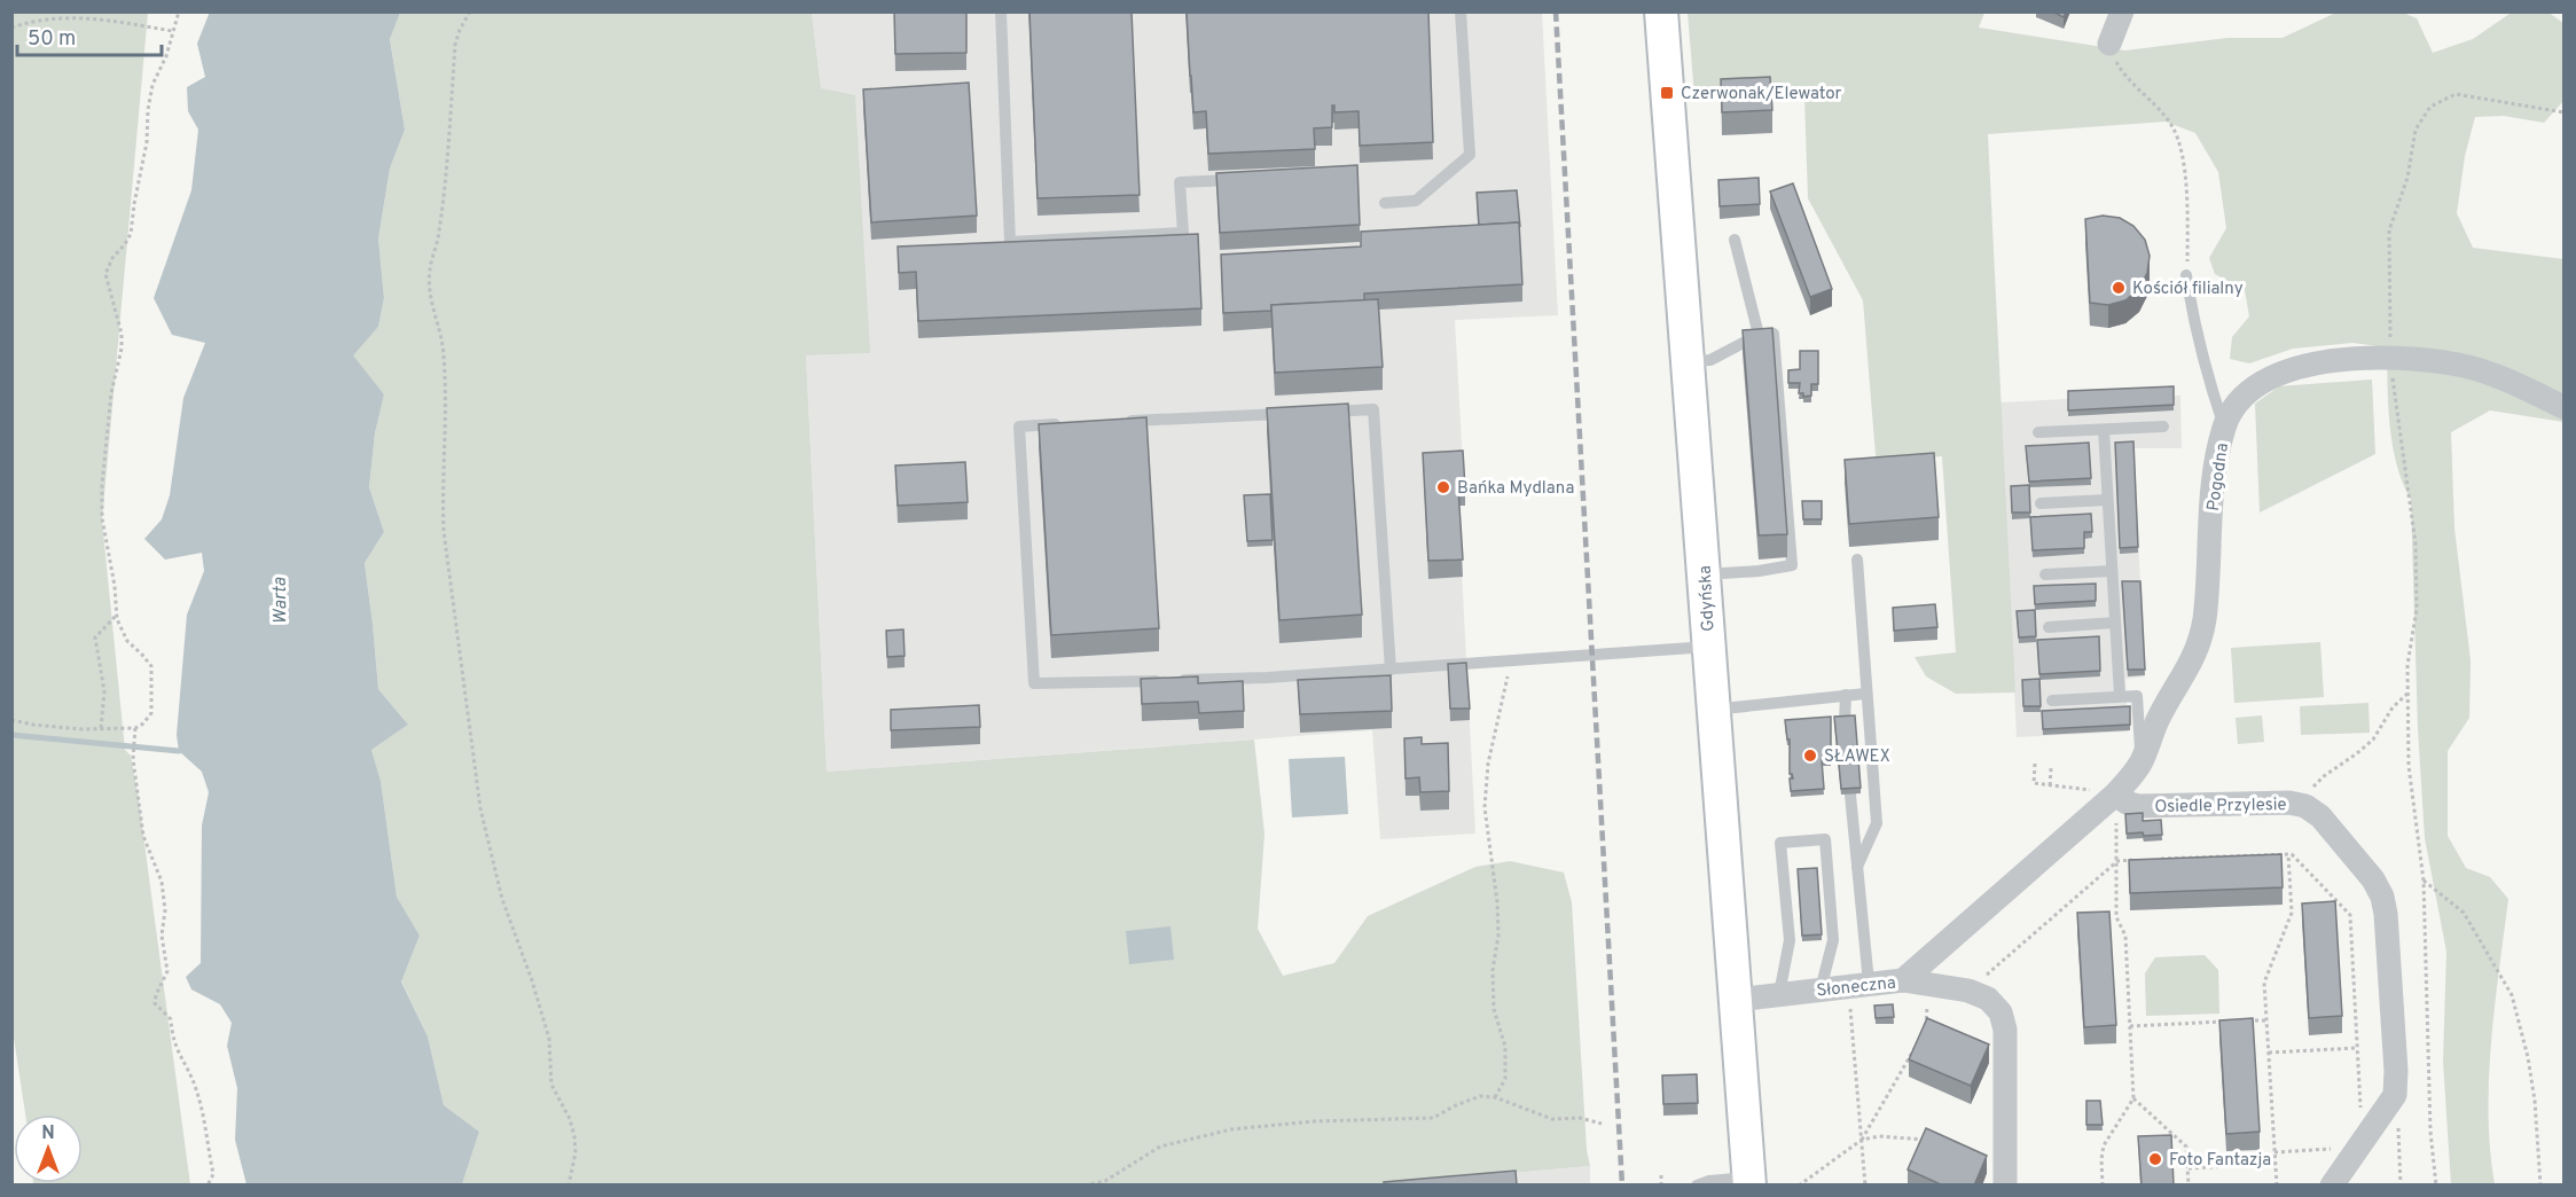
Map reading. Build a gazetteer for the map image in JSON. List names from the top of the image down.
{
  "streets": {
    "main road": ["Gdyńska"],
    "street": ["Pogodna", "Osiedle Przylesie", "Słoneczna"]
  },
  "crossings": [
    ["Pogodna", "Osiedle Przylesie"],
    ["Gdyńska", "Słoneczna"]
  ],
  "water": ["Warta"],
  "places": {
    "transit": ["Czerwonak/Elewator"],
    "other": [
      "Kościół filialny",
      "Bańka Mydlana",
      "SŁAWEX",
      "Foto Fantazja"
    ]
  },
  "scale_bar": "50 m",
  "north": "top"
}
